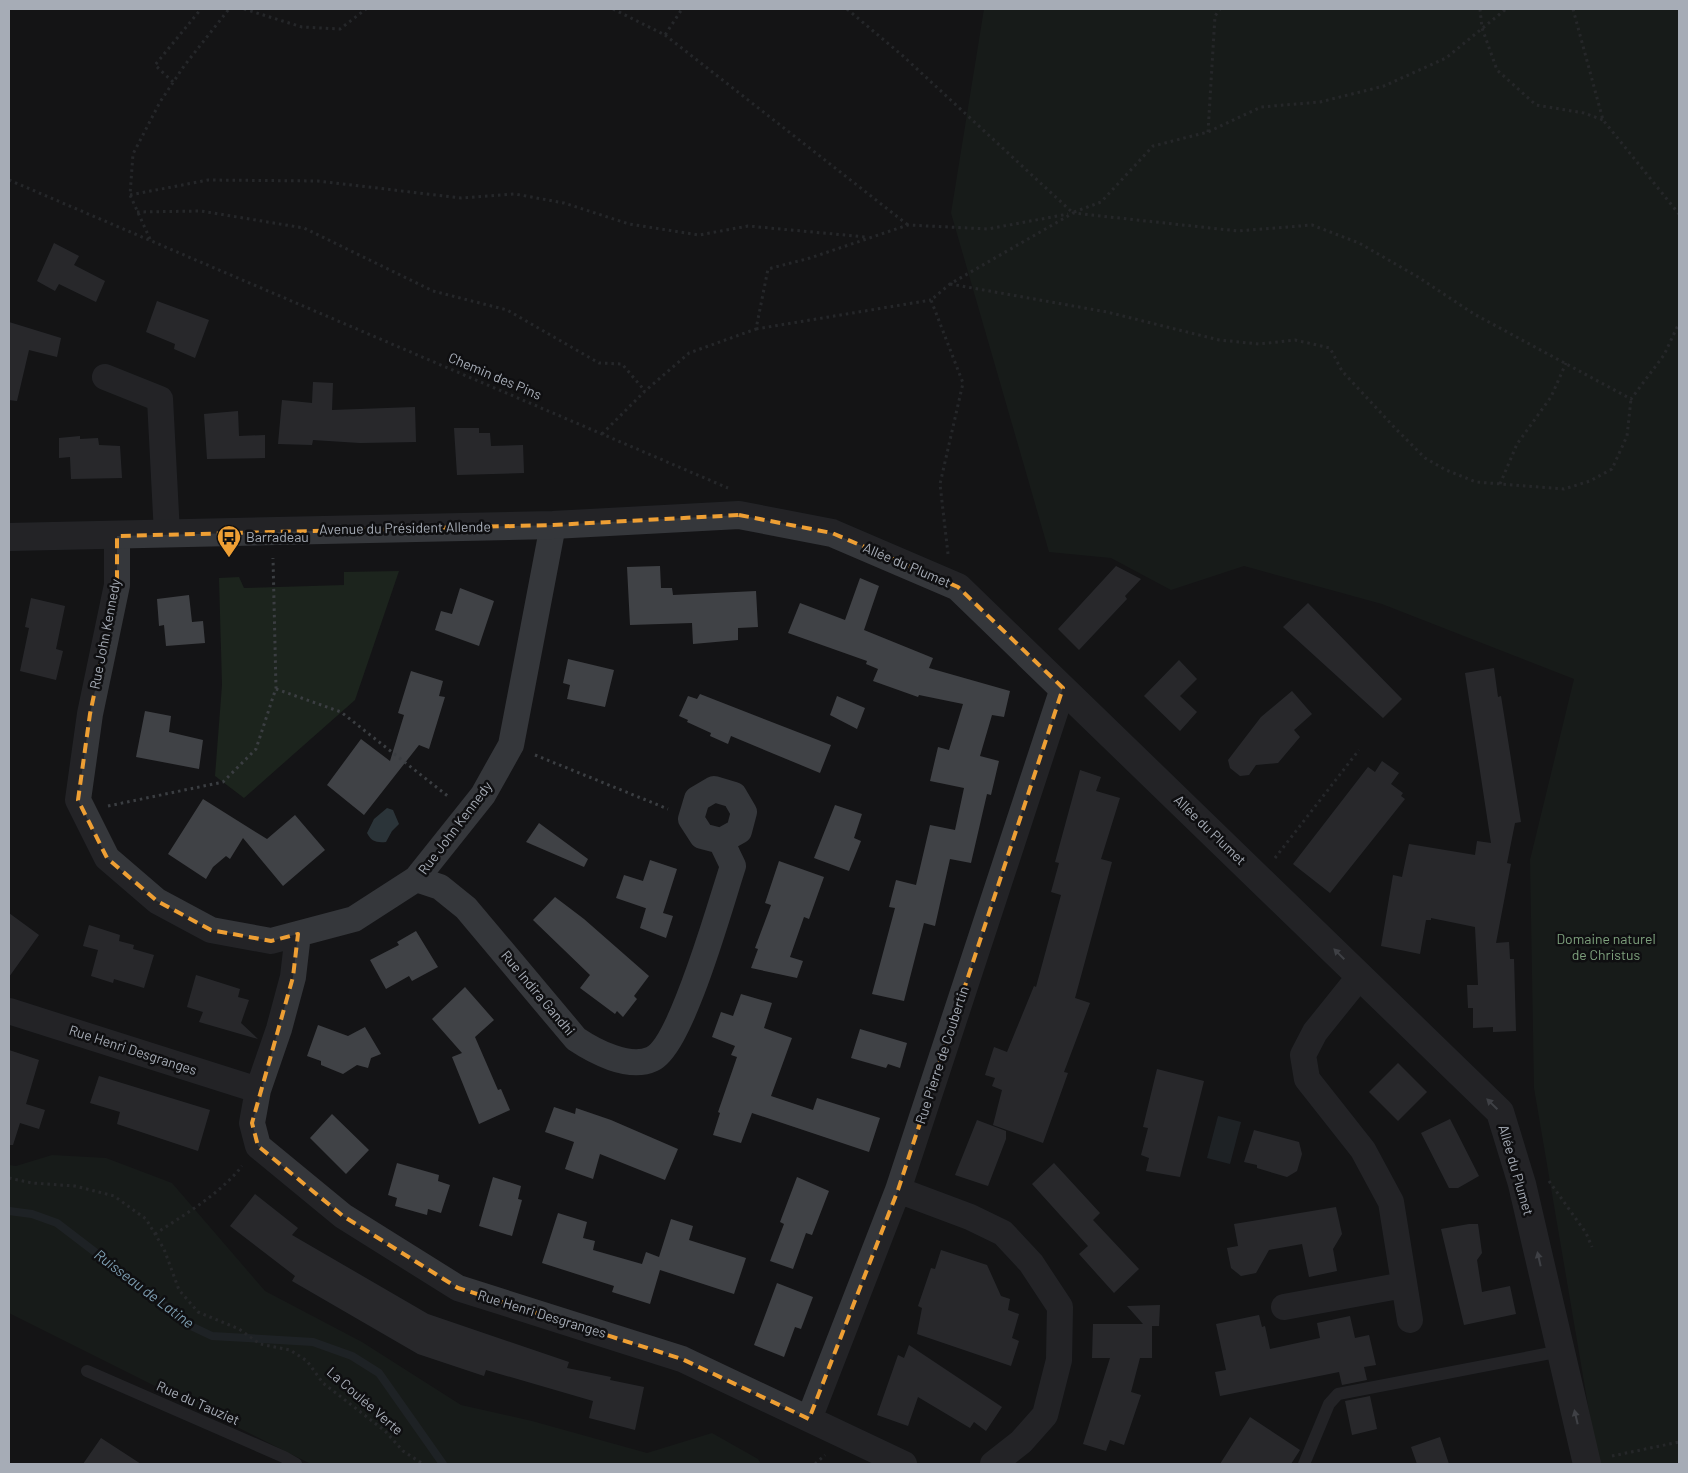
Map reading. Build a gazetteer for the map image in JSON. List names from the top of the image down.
{
  "streets": {
    "street": [
      "Avenue du Président Allende",
      "Allée du Plumet",
      "Rue John Kennedy",
      "Rue Indira Gandhi",
      "Rue Henri Desgranges",
      "Rue Pierre de Coubertin"
    ],
    "lane": ["Rue du Tauziet"],
    "path": ["Chemin des Pins", "La Coulée Verte"]
  },
  "crossings": [
    ["Avenue du Président Allende", "Allée du Plumet"],
    ["Avenue du Président Allende", "Rue John Kennedy"],
    ["Allée du Plumet", "Rue John Kennedy"],
    ["Allée du Plumet", "Rue Pierre de Coubertin"],
    ["Rue John Kennedy", "Rue Indira Gandhi"],
    ["Rue Henri Desgranges", "Rue Pierre de Coubertin"]
  ],
  "one_way": ["Allée du Plumet"],
  "water": ["Ruisseau de Latine"],
  "parks": ["Domaine naturel de Christus"],
  "places": {
    "bus stop": ["Barradeau"]
  }
}
